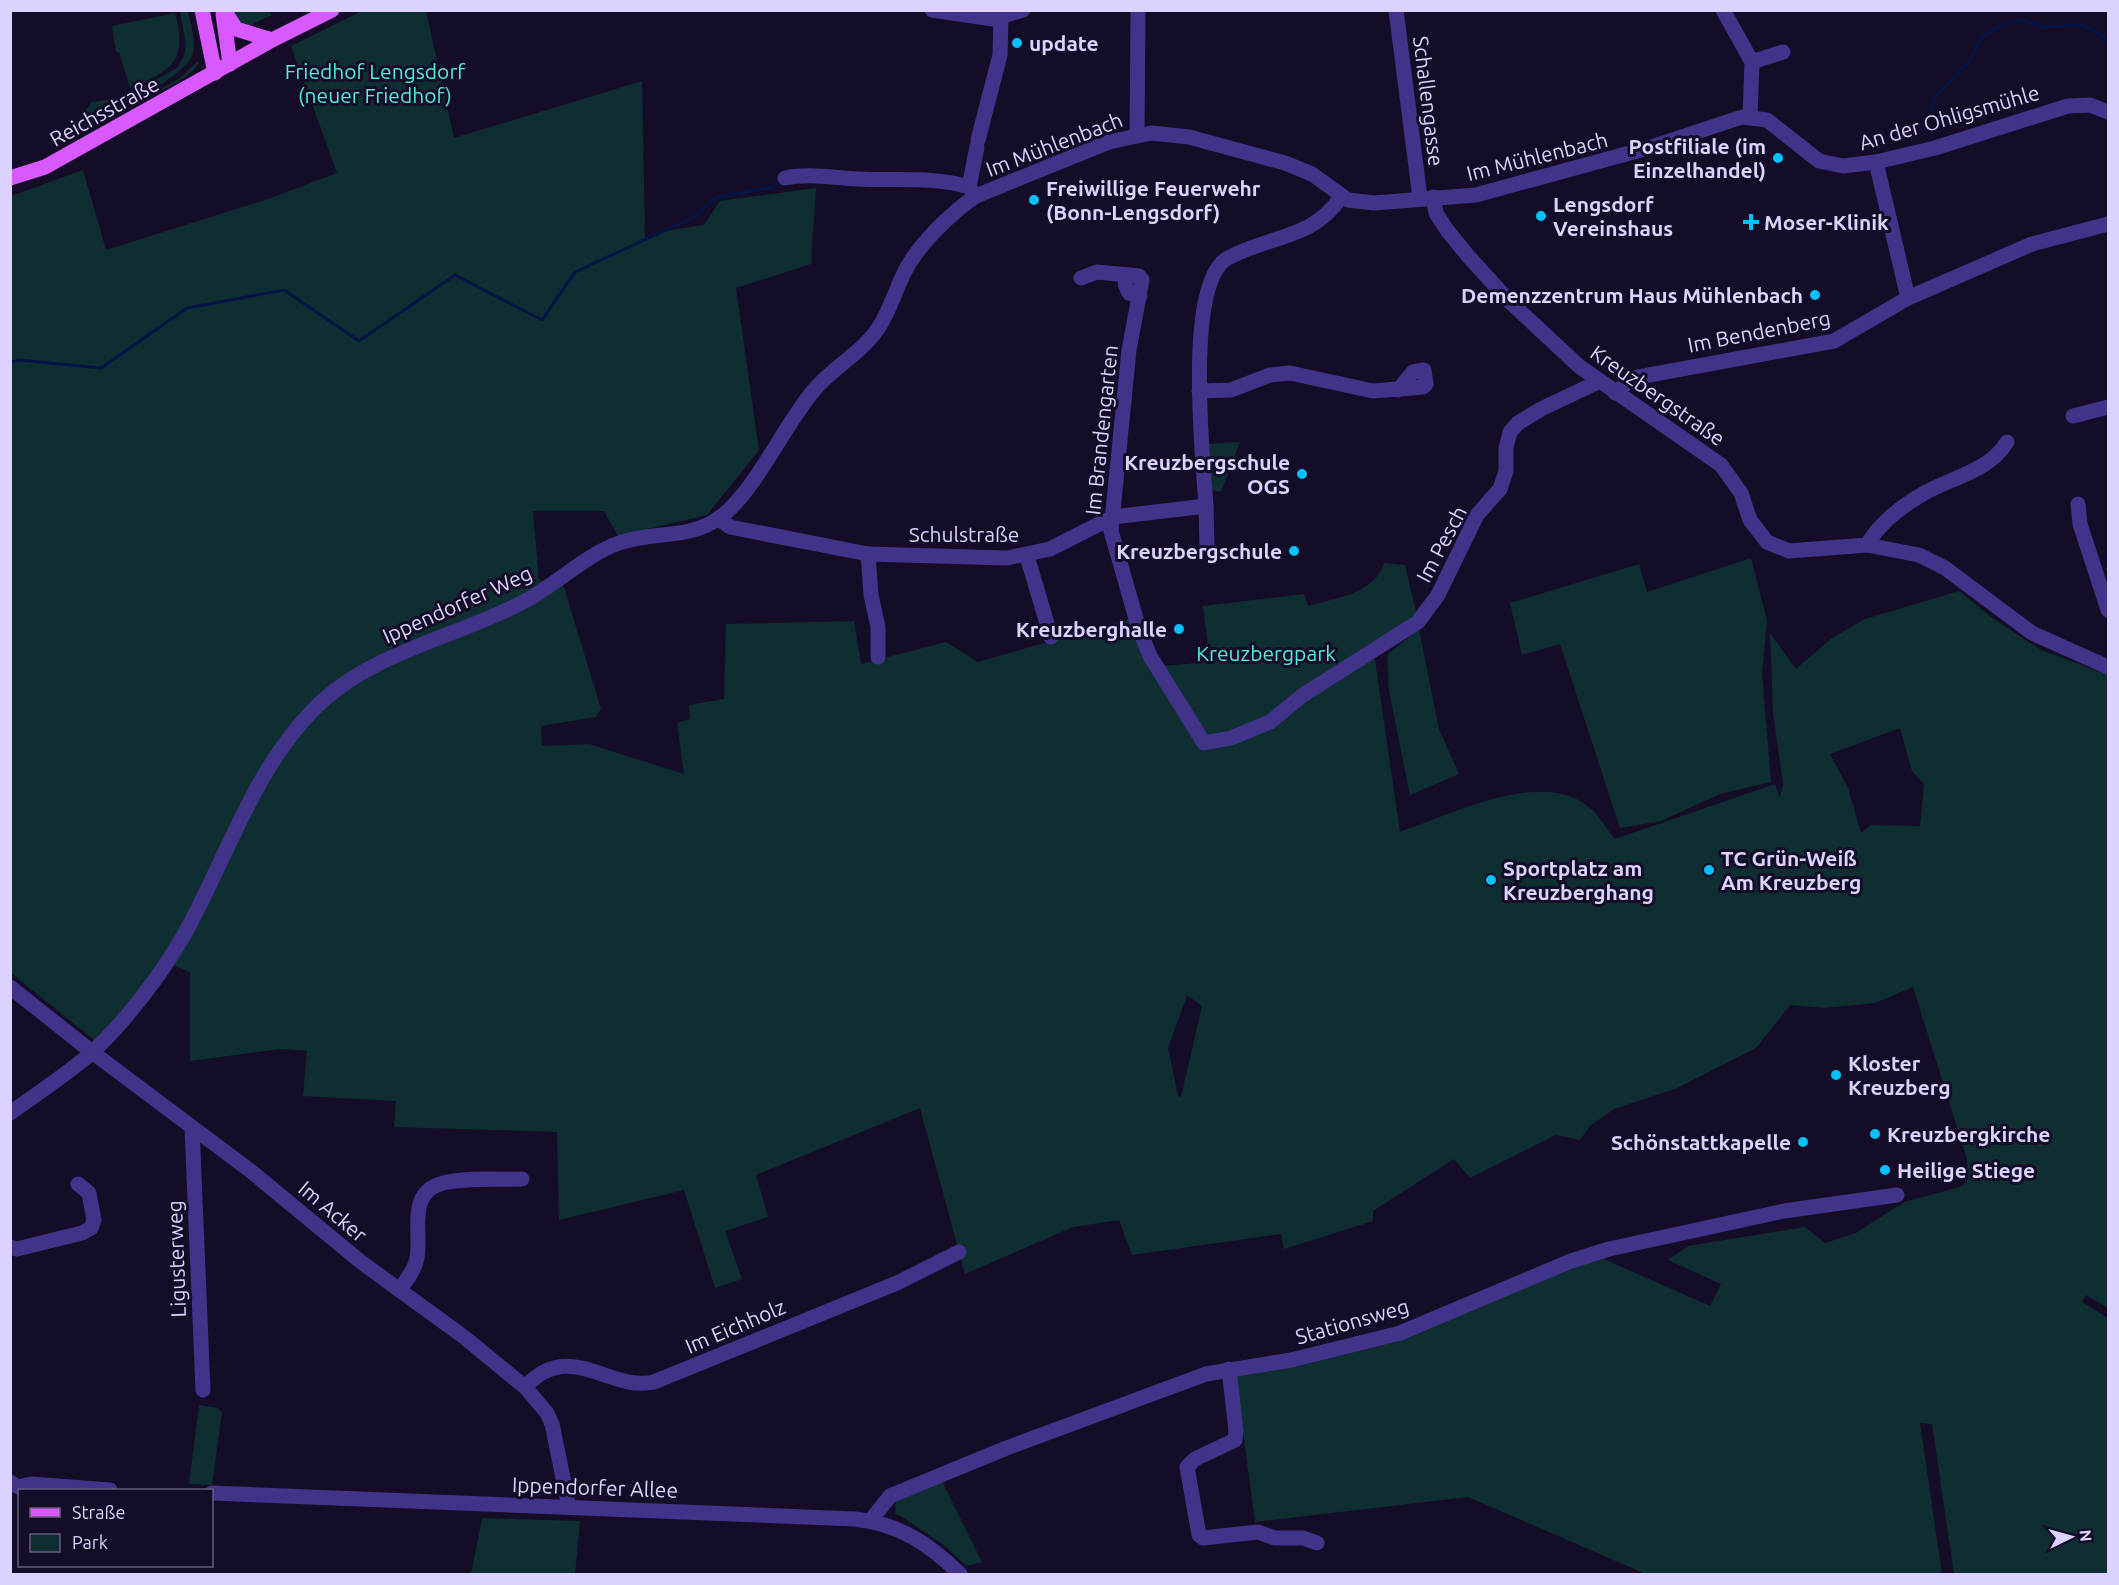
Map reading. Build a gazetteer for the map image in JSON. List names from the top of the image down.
{
  "streets": {
    "main road": ["Reichsstraße"],
    "street": [
      "Schallengasse",
      "An der Ohligsmühle",
      "Im Mühlenbach",
      "Im Bendenberg",
      "Kreuzbergstraße",
      "Im Brandengarten",
      "Schulstraße",
      "Im Pesch",
      "Ippendorfer Weg",
      "Im Acker",
      "Ligusterweg",
      "Stationsweg",
      "Im Eichholz",
      "Ippendorfer Allee"
    ]
  },
  "crossings": [
    ["Schallengasse", "Im Mühlenbach"],
    ["Schallengasse", "Kreuzbergstraße"],
    ["An der Ohligsmühle", "Im Mühlenbach"],
    ["Im Mühlenbach", "Kreuzbergstraße"],
    ["Im Mühlenbach", "Ippendorfer Weg"],
    ["Im Bendenberg", "Kreuzbergstraße"],
    ["Kreuzbergstraße", "Im Pesch"],
    ["Im Brandengarten", "Schulstraße"],
    ["Im Brandengarten", "Im Pesch"],
    ["Schulstraße", "Ippendorfer Weg"],
    ["Ippendorfer Weg", "Im Acker"],
    ["Im Acker", "Ligusterweg"],
    ["Im Acker", "Im Eichholz"],
    ["Im Acker", "Ippendorfer Allee"],
    ["Stationsweg", "Ippendorfer Allee"]
  ],
  "parks": ["Friedhof Lengsdorf (neuer Friedhof)", "Kreuzbergpark"],
  "places": {
    "other": [
      "update",
      "Postfiliale (im Einzelhandel)",
      "Freiwillige Feuerwehr (Bonn-Lengsdorf)",
      "Lengsdorf Vereinshaus",
      "Demenzzentrum Haus Mühlenbach",
      "Kreuzbergschule OGS",
      "Kreuzbergschule",
      "Kreuzberghalle",
      "TC Grün-Weiß Am Kreuzberg",
      "Sportplatz am Kreuzberghang",
      "Kloster Kreuzberg",
      "Kreuzbergkirche",
      "Schönstattkapelle",
      "Heilige Stiege"
    ],
    "health": ["Moser-Klinik"]
  },
  "legend": ["Straße", "Park"],
  "north": "right"
}
